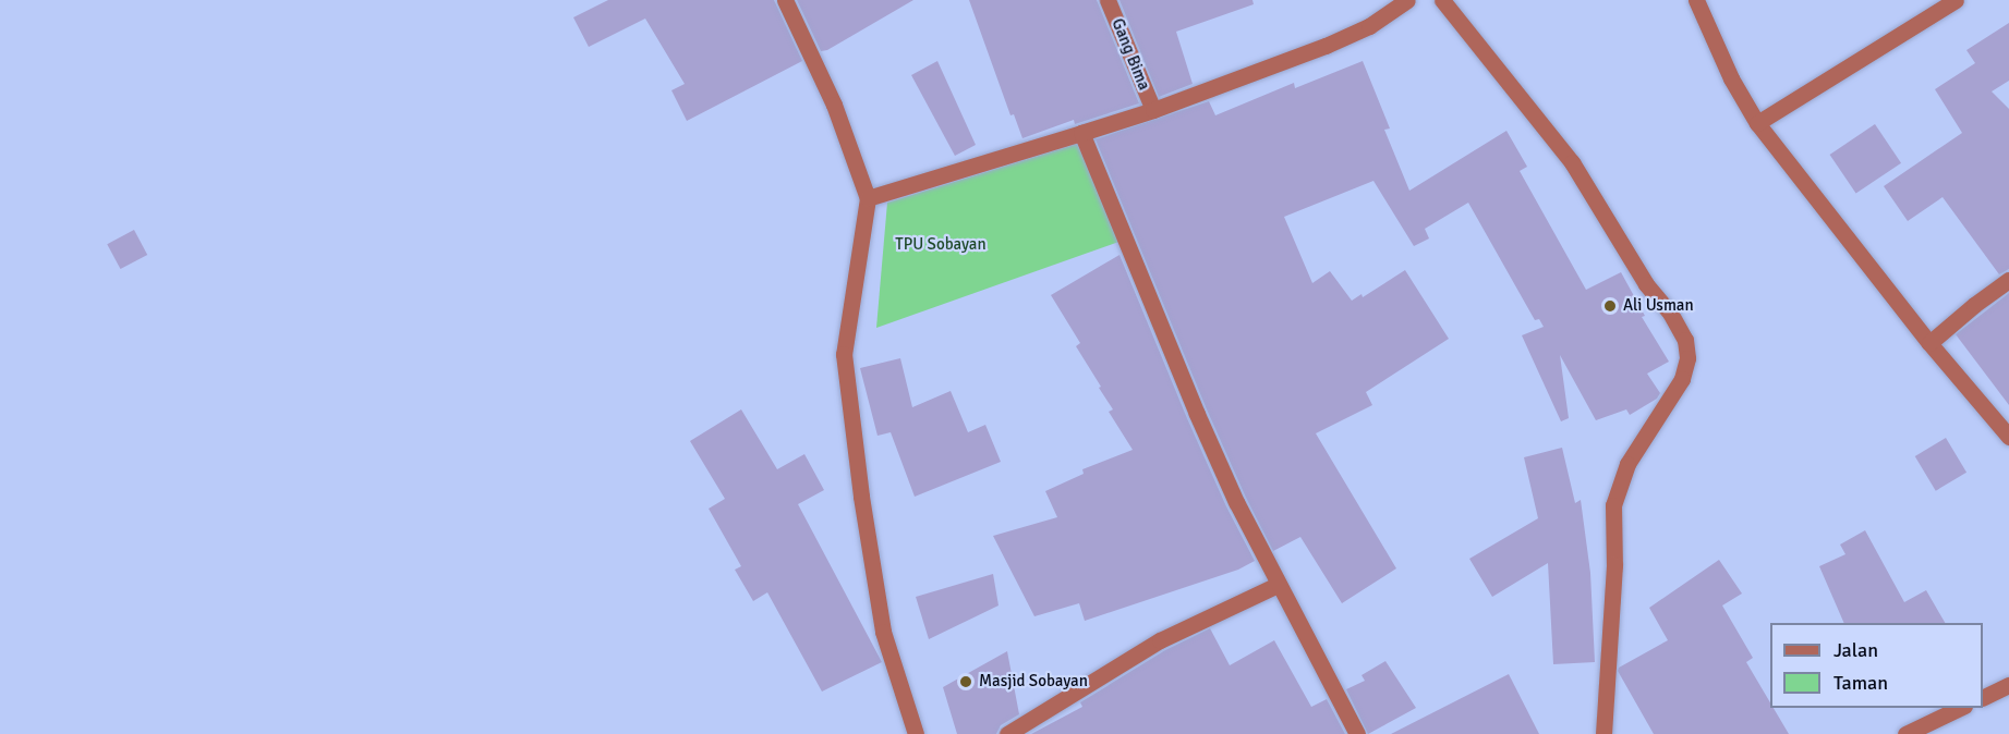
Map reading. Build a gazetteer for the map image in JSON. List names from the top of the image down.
{
  "streets": {
    "street": ["Gang Bima"]
  },
  "parks": ["TPU Sobayan"],
  "places": ["Ali Usman", "Masjid Sobayan"],
  "legend": ["Jalan", "Taman"]
}
